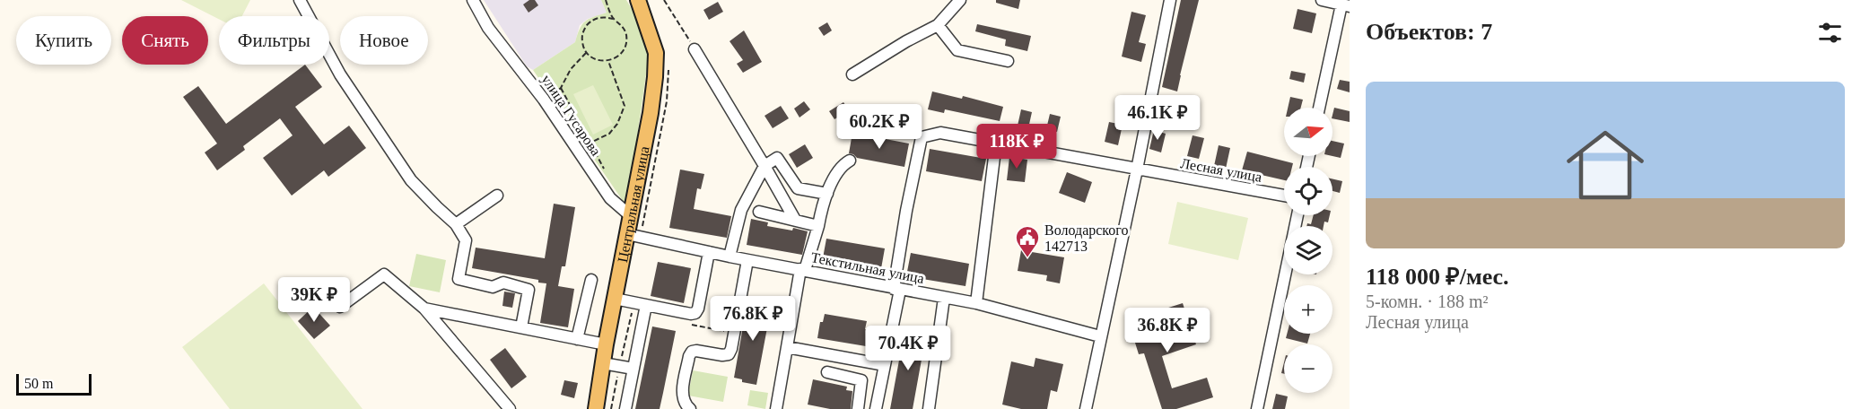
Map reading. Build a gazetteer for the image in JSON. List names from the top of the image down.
{
  "streets": {
    "main road": ["Центральная улица"],
    "street": ["улица Гусарова", "Лесная улица", "Текстильная улица"]
  },
  "crossings": [
    ["улица Гусарова", "Центральная улица"],
    ["Лесная улица", "Текстильная улица"],
    ["Центральная улица", "Текстильная улица"]
  ],
  "places": {
    "public building": ["Володарского 142713"]
  },
  "scale_bar": "50 m",
  "north": "right",
  "page": {
    "heading": "Объектов: 7",
    "chip": [
      "Купить",
      "Снять",
      "Фильтры",
      "Новое"
    ],
    "list": [
      {
        "name": "118 000 ₽/мес.",
        "note": "5-комн. · 188 m² · Лесная улица"
      }
    ],
    "price": [
      "46.1K ₽",
      "60.2K ₽",
      "118K ₽",
      "39K ₽",
      "76.8K ₽",
      "36.8K ₽",
      "70.4K ₽"
    ],
    "map_buttons": ["+", "−"],
    "scale": "50 m"
  }
}
